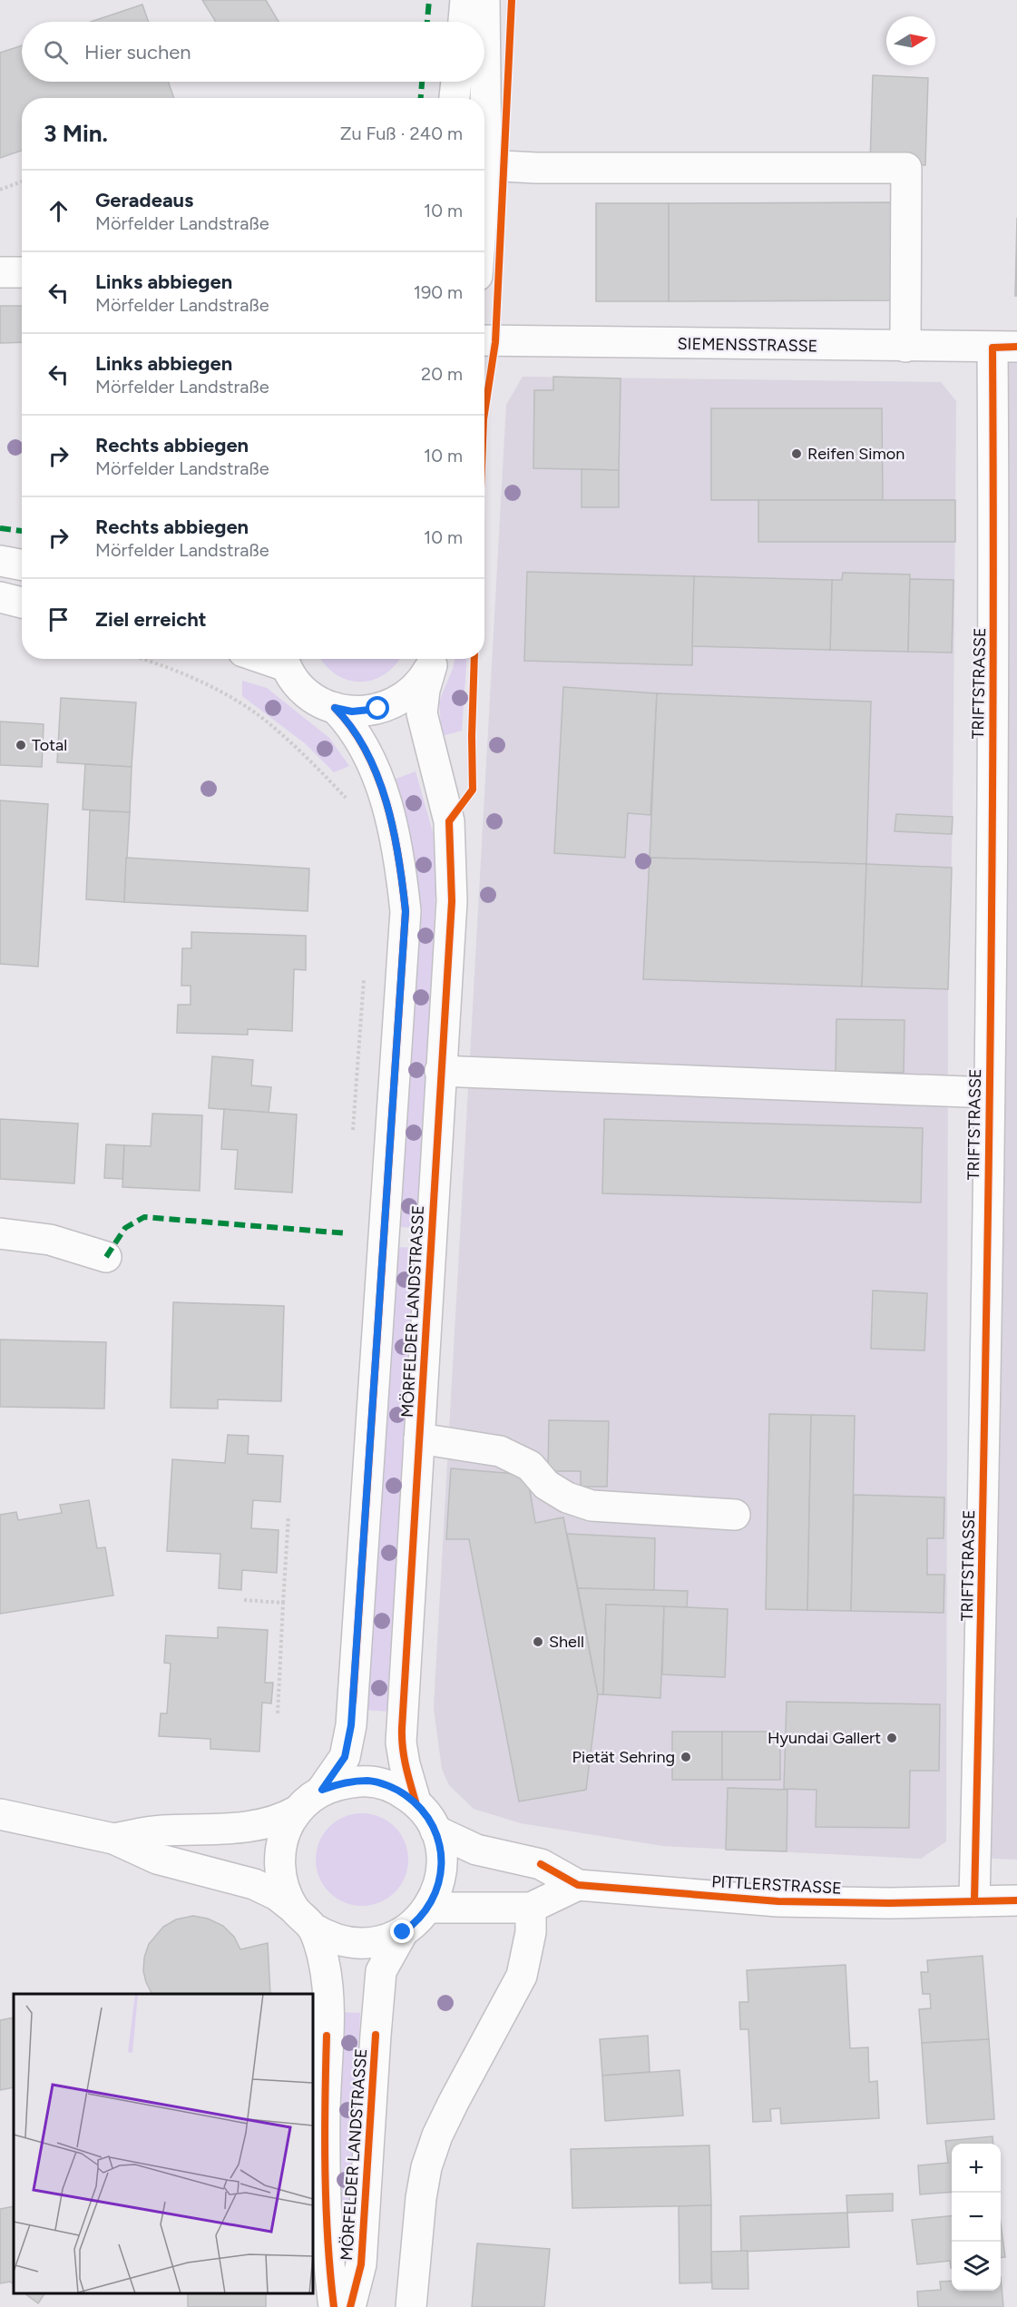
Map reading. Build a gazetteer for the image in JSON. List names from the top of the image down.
{
  "streets": {
    "main road": [
      "SIEMENSSTRASSE",
      "TRIFTSTRASSE",
      "MÖRFELDER LANDSTRASSE",
      "PITTLERSTRASSE"
    ]
  },
  "crossings": [
    ["SIEMENSSTRASSE", "TRIFTSTRASSE"],
    ["TRIFTSTRASSE", "PITTLERSTRASSE"],
    ["MÖRFELDER LANDSTRASSE", "PITTLERSTRASSE"]
  ],
  "places": [
    "Reifen Simon",
    "Total",
    "Shell",
    "Hyundai Gallert",
    "Pietät Sehring"
  ],
  "north": "right",
  "page": {
    "search": "Hier suchen",
    "heading": ["3 Min.", "Zu Fuß · 240 m"],
    "list": [
      ["Geradeaus", "Mörfelder Landstraße", "10 m"],
      ["Links abbiegen", "Mörfelder Landstraße", "190 m"],
      ["Links abbiegen", "Mörfelder Landstraße", "20 m"],
      ["Rechts abbiegen", "Mörfelder Landstraße", "10 m"],
      ["Rechts abbiegen", "Mörfelder Landstraße", "10 m"],
      "Ziel erreicht"
    ],
    "map_buttons": ["+", "−"]
  }
}
